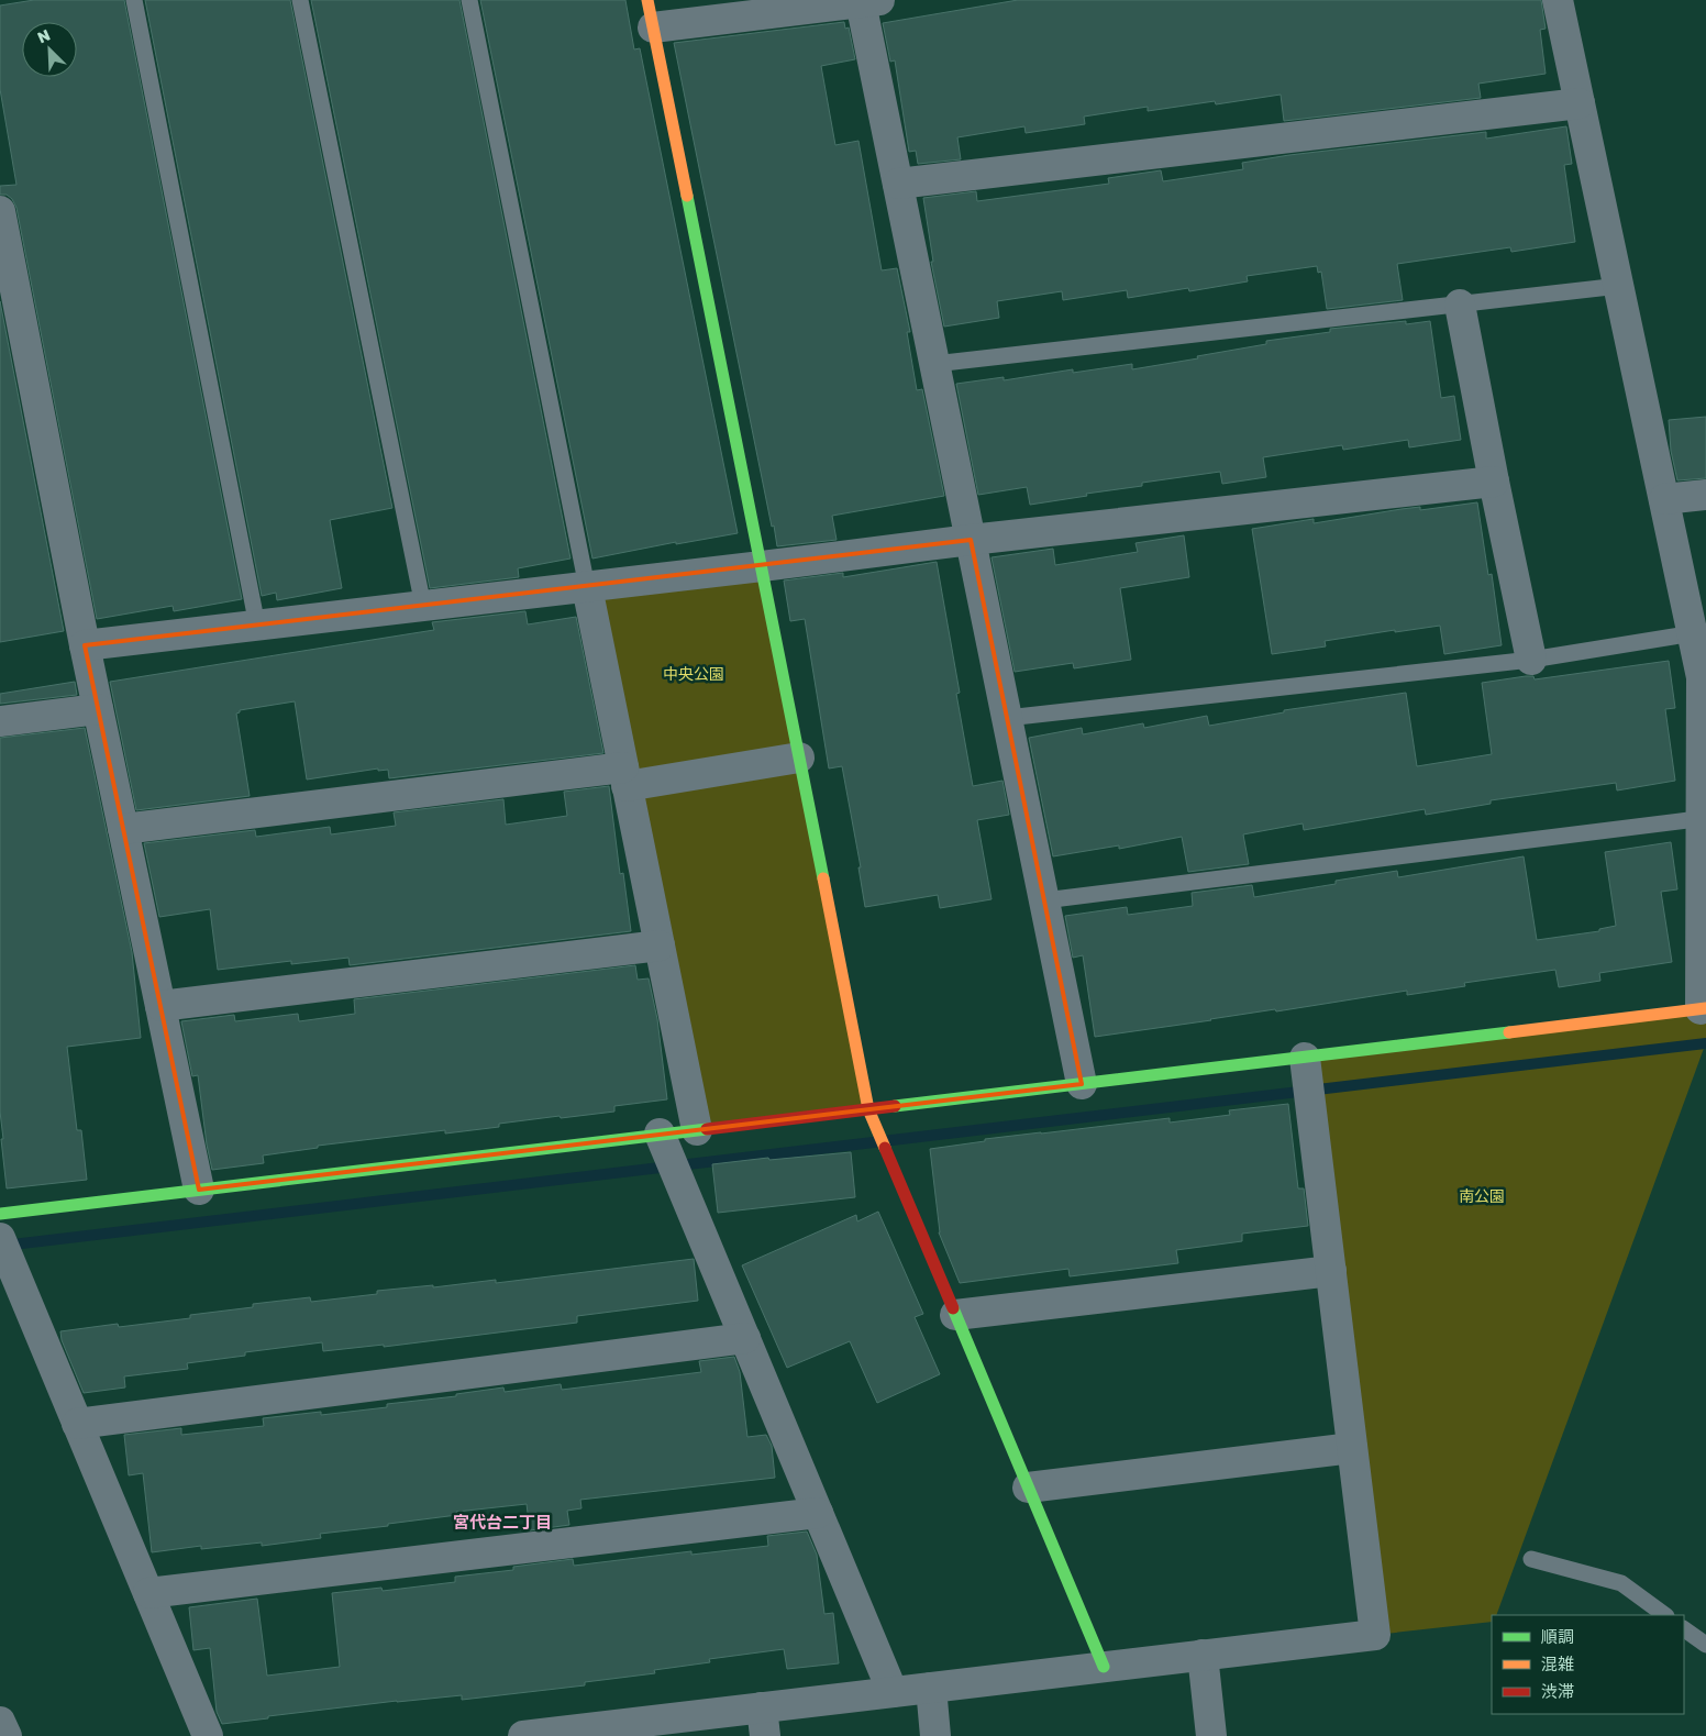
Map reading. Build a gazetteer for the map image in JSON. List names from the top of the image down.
{
  "districts": ["宮代台二丁目"],
  "parks": ["中央公園", "南公園"],
  "legend": ["順調", "混雑", "渋滞"],
  "north": "top left"
}
